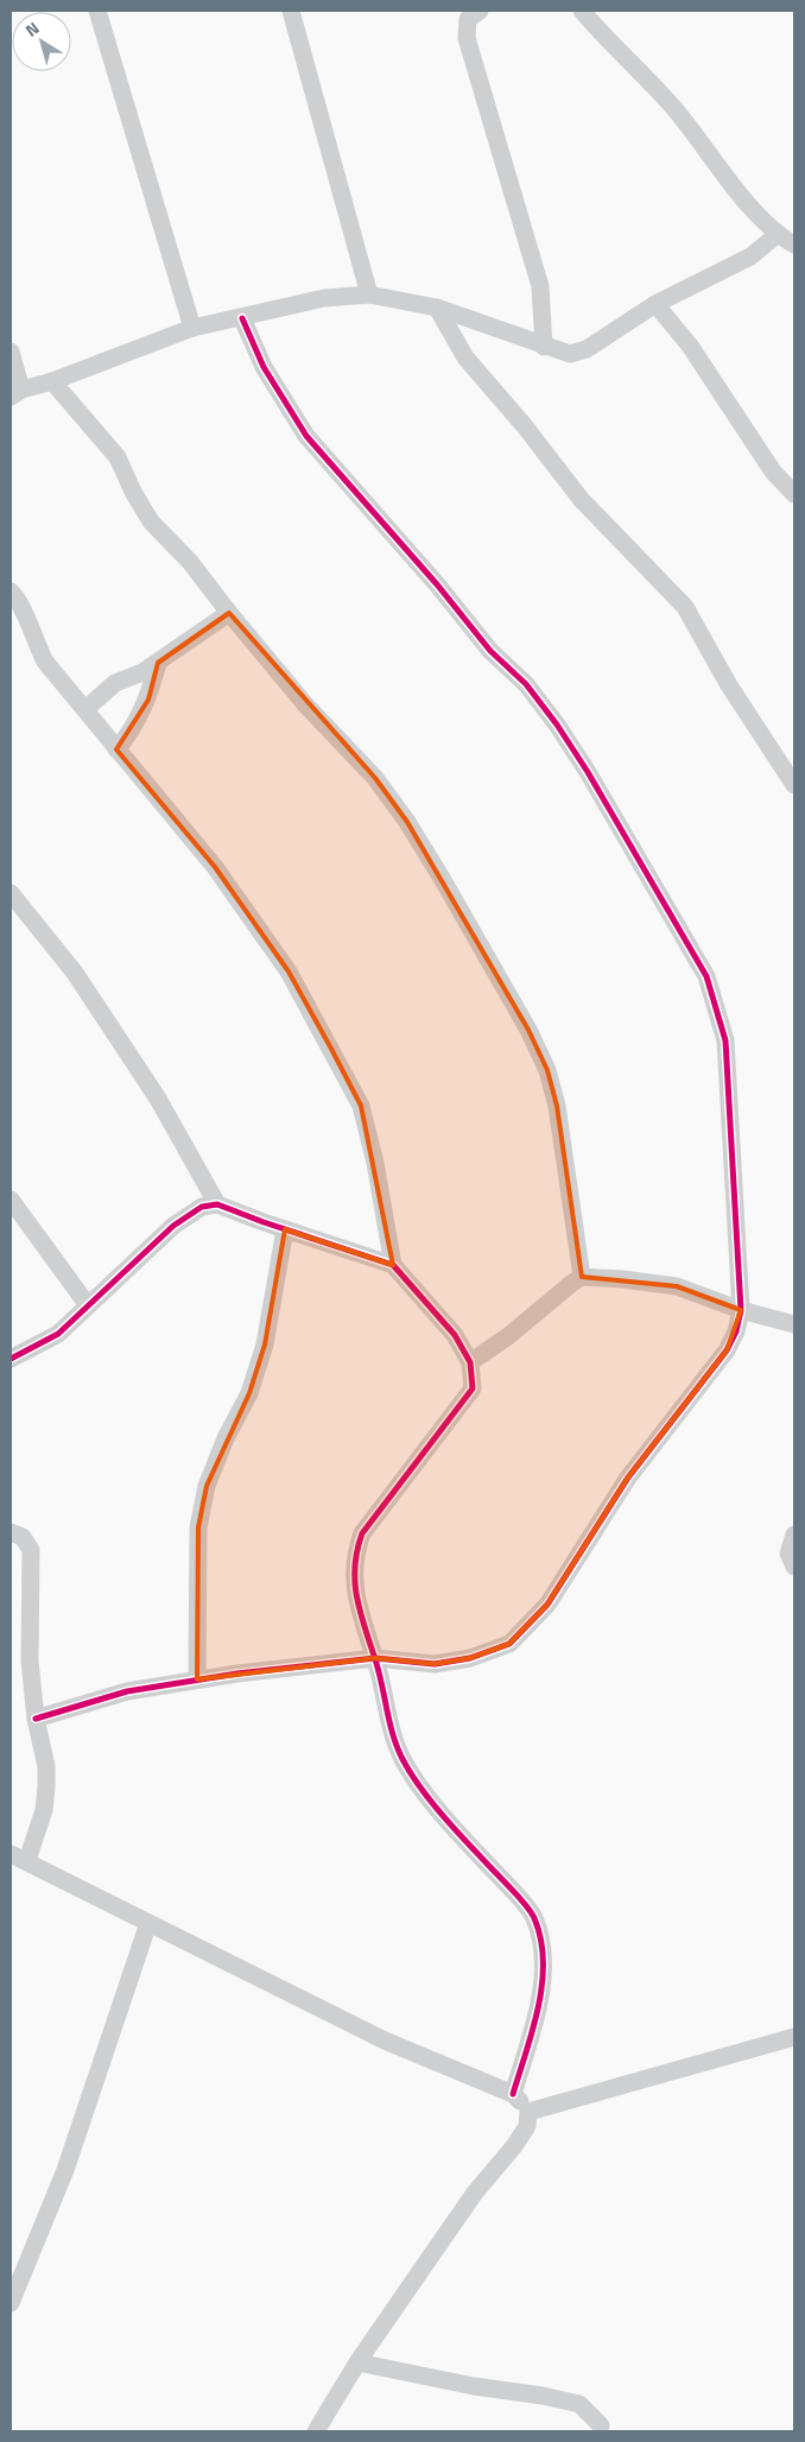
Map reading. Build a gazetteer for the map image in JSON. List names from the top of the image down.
{
  "north": "top left"
}
